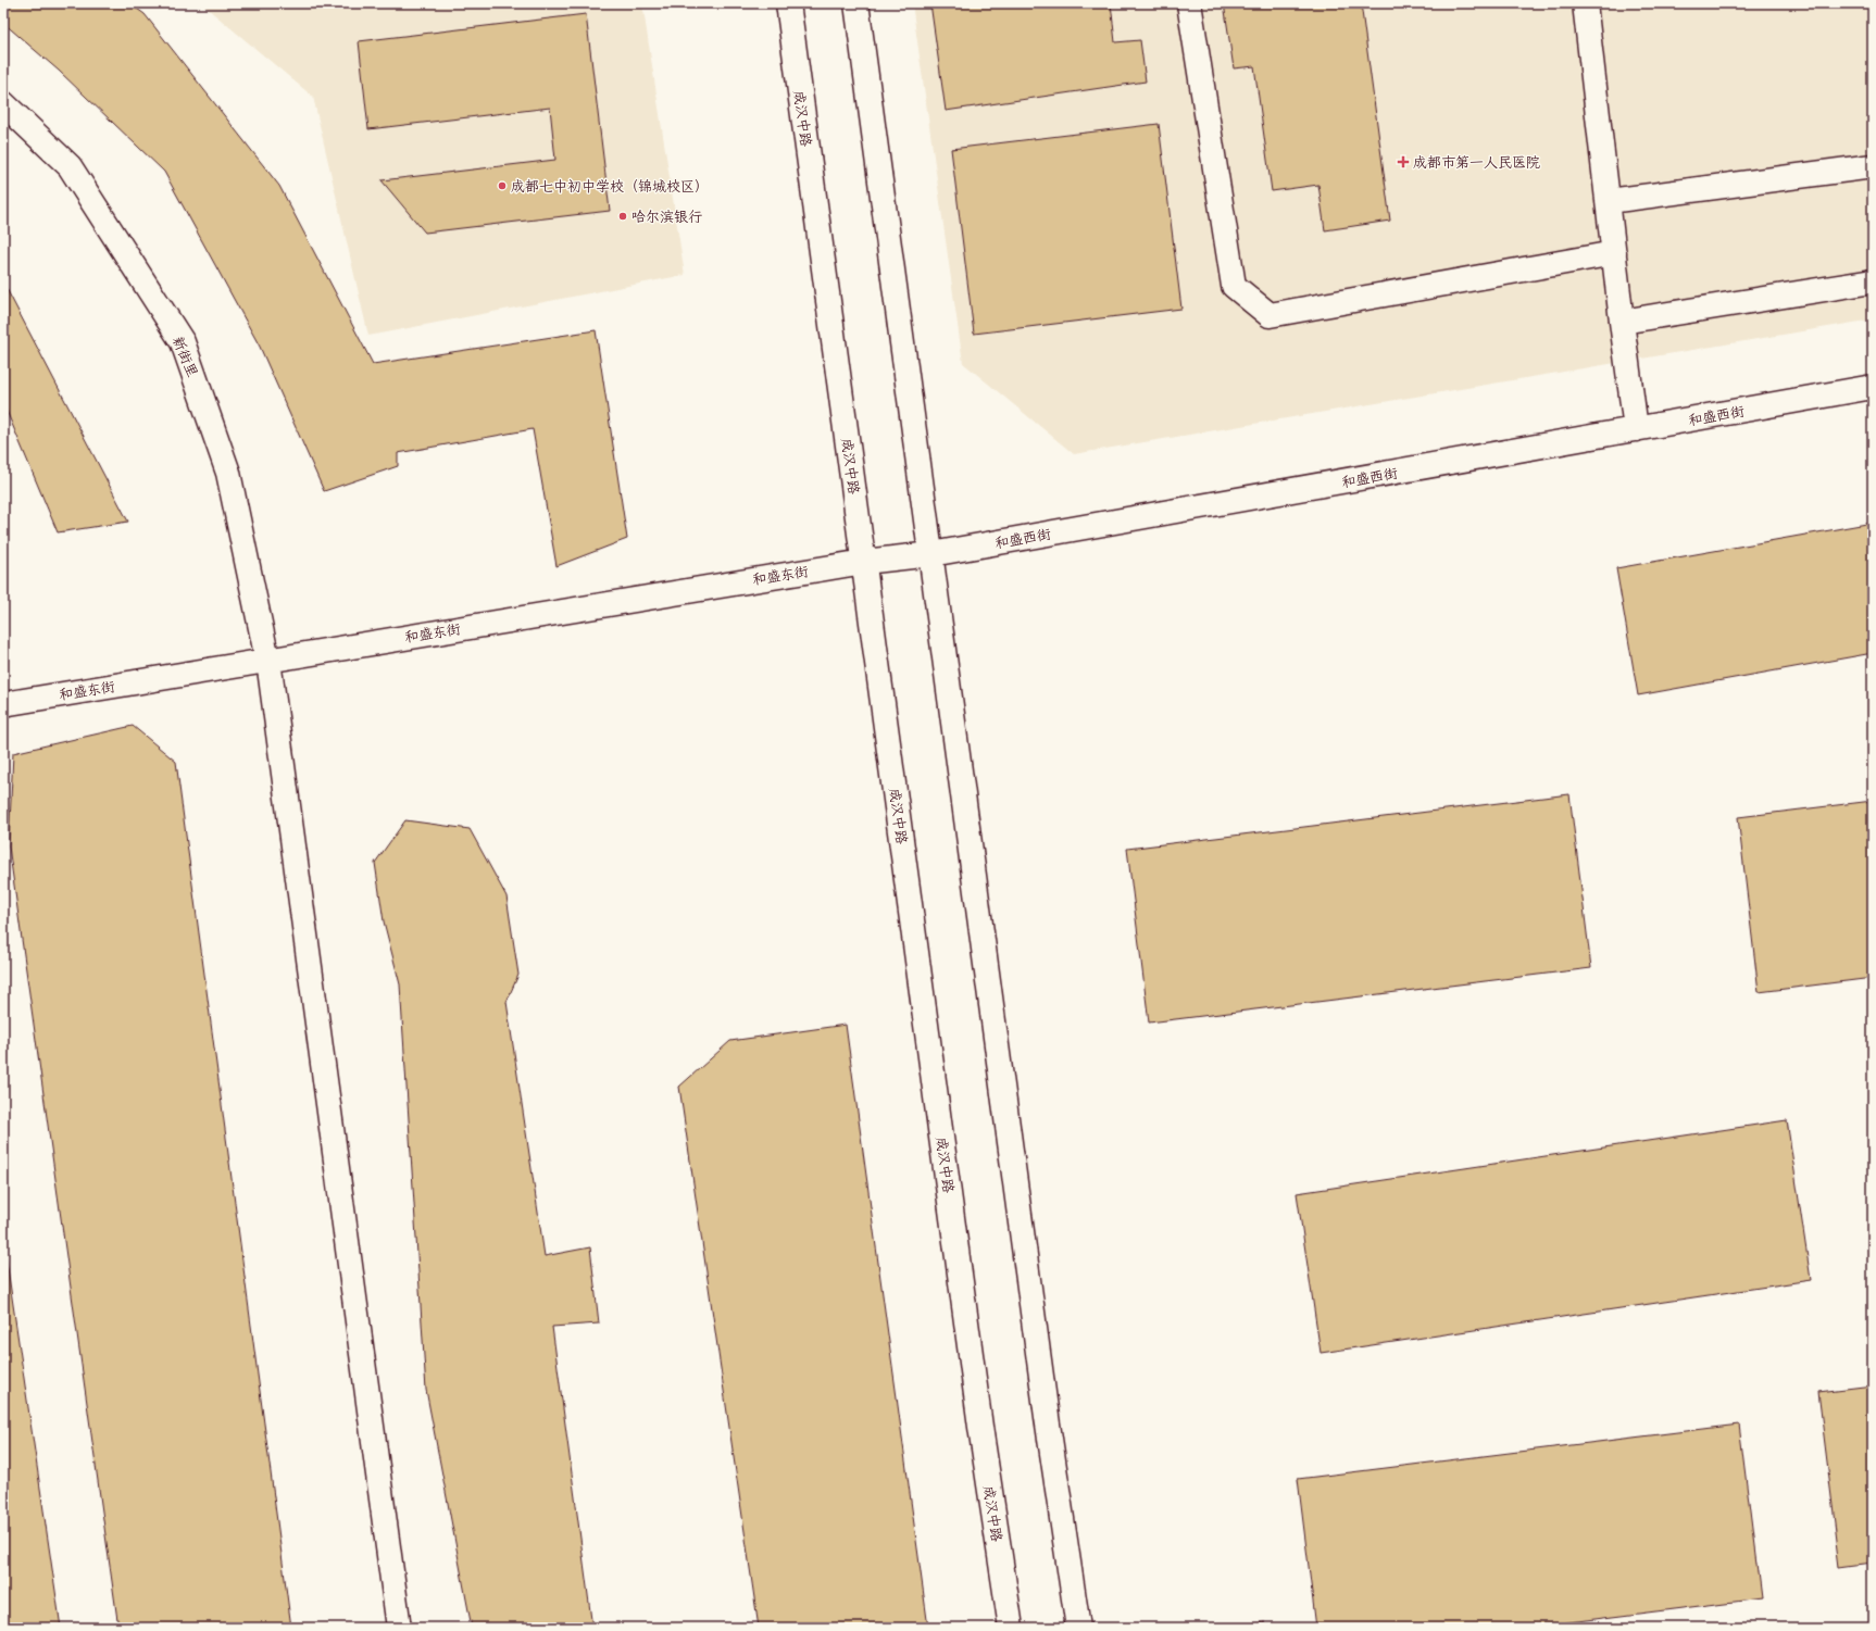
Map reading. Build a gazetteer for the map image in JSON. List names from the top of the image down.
{
  "streets": {
    "street": [
      "成汉中路",
      "新街里",
      "和盛西街",
      "和盛东街"
    ]
  },
  "crossings": [
    ["成汉中路", "和盛西街"],
    ["成汉中路", "和盛东街"],
    ["新街里", "和盛东街"],
    ["和盛西街", "和盛东街"]
  ],
  "places": {
    "health": ["成都市第一人民医院"],
    "other": ["成都七中初中学校（锦城校区）", "哈尔滨银行"]
  }
}
